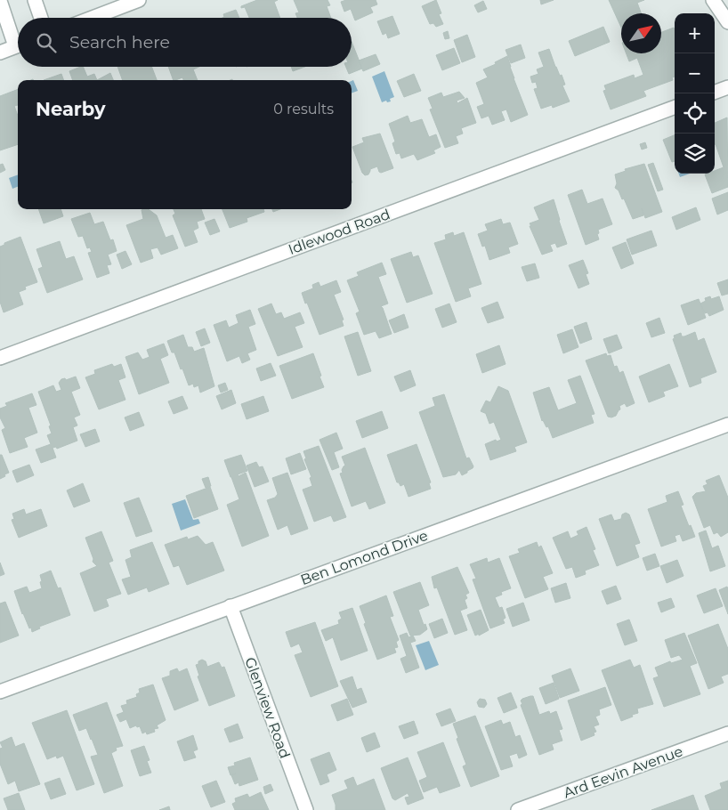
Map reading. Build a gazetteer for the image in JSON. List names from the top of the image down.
{
  "streets": {
    "street": [
      "Idlewood Road",
      "Ben Lomond Drive",
      "Glenview Road",
      "Ard Eevin Avenue"
    ]
  },
  "crossings": [
    ["Ben Lomond Drive", "Glenview Road"]
  ],
  "north": "top right",
  "page": {
    "map_buttons": ["+", "−"],
    "search": "Search here",
    "heading": ["Nearby", "0 results"]
  }
}
